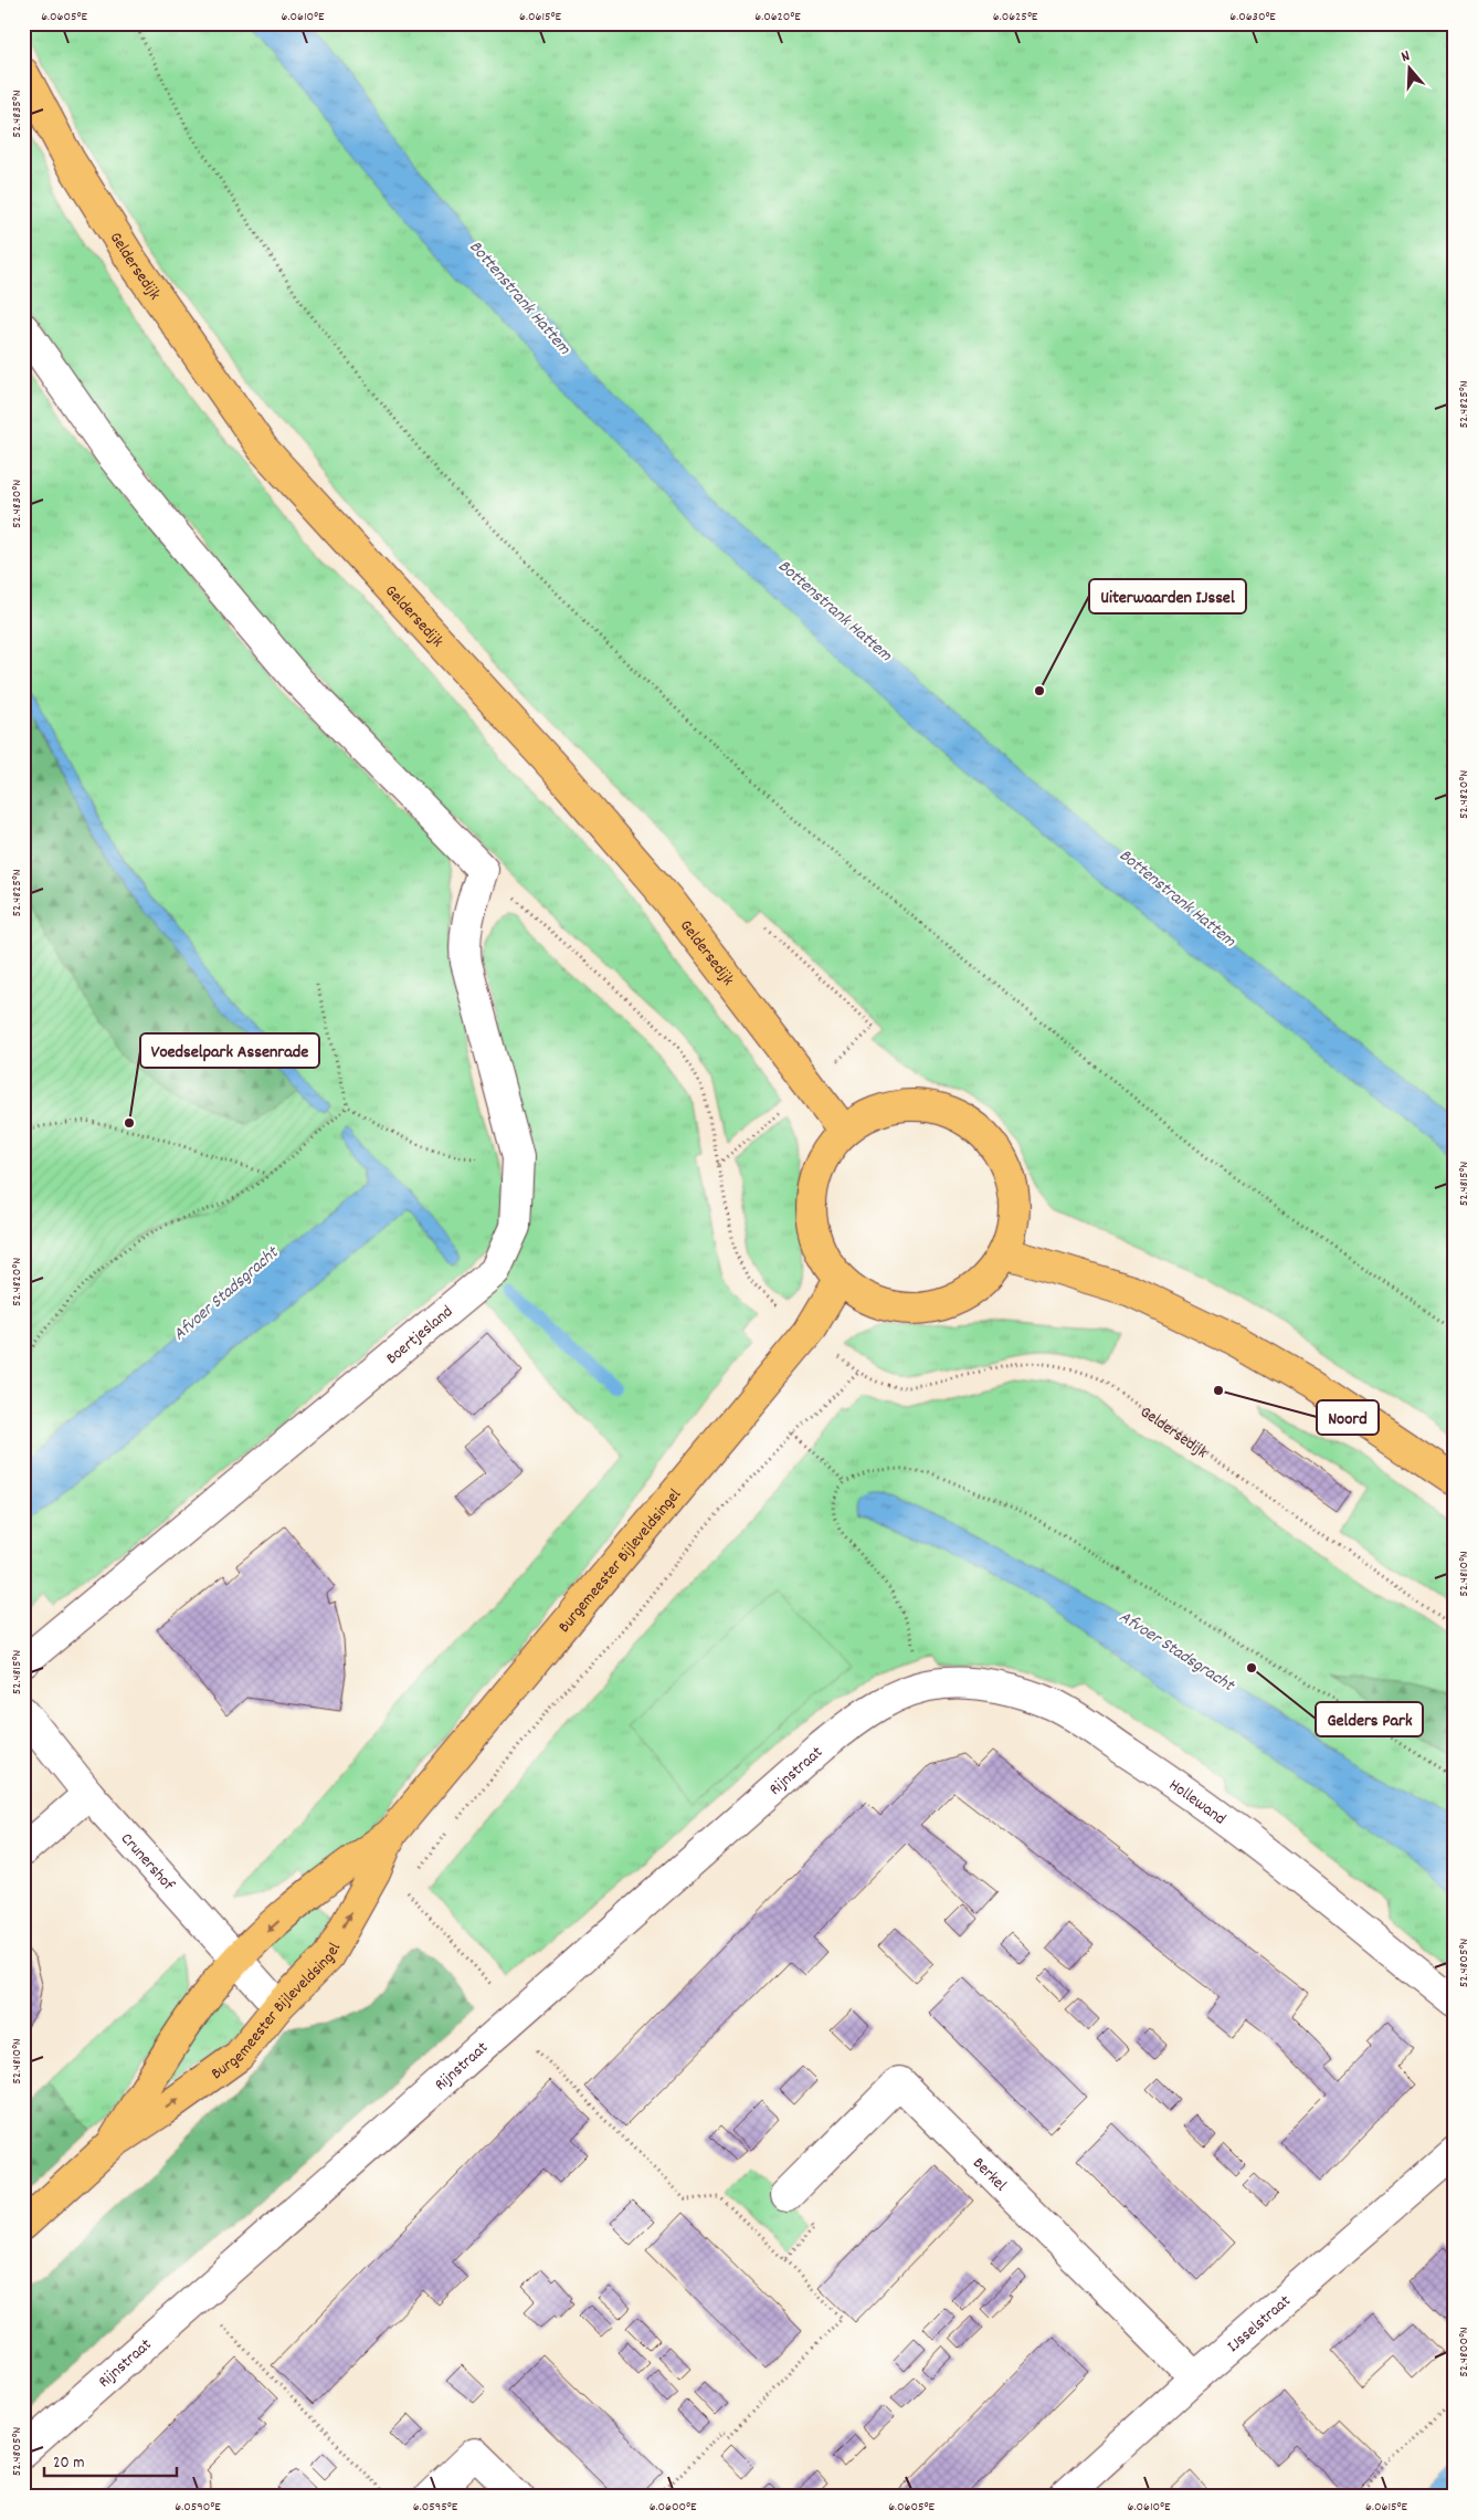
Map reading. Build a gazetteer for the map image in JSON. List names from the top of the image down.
{
  "streets": {
    "main road": ["Geldersedijk", "Burgemeester Bijleveldsingel"],
    "street": [
      "Boertjesland",
      "Rijnstraat",
      "Hollewand",
      "Crunershof",
      "Berkel",
      "IJsselstraat"
    ]
  },
  "crossings": [
    ["Burgemeester Bijleveldsingel", "Crunershof"],
    ["Rijnstraat", "Hollewand"],
    ["Berkel", "IJsselstraat"]
  ],
  "water": ["Bottenstrank Hattem", "Afvoer Stadsgracht"],
  "places": [
    "Uiterwaarden IJssel",
    "Voedselpark Assenrade",
    "Noord",
    "Gelders Park"
  ],
  "scale_bar": "20 m",
  "north": "top",
  "coordinates": [
    "6.0605°E",
    "6.0610°E",
    "6.0615°E",
    "6.0620°E",
    "6.0625°E",
    "6.0630°E",
    "52.4835°N",
    "52.4825°N",
    "52.4830°N",
    "52.4820°N",
    "52.4815°N",
    "52.4810°N",
    "52.4805°N",
    "52.4800°N",
    "6.0590°E",
    "6.0595°E",
    "6.0600°E"
  ]
}
